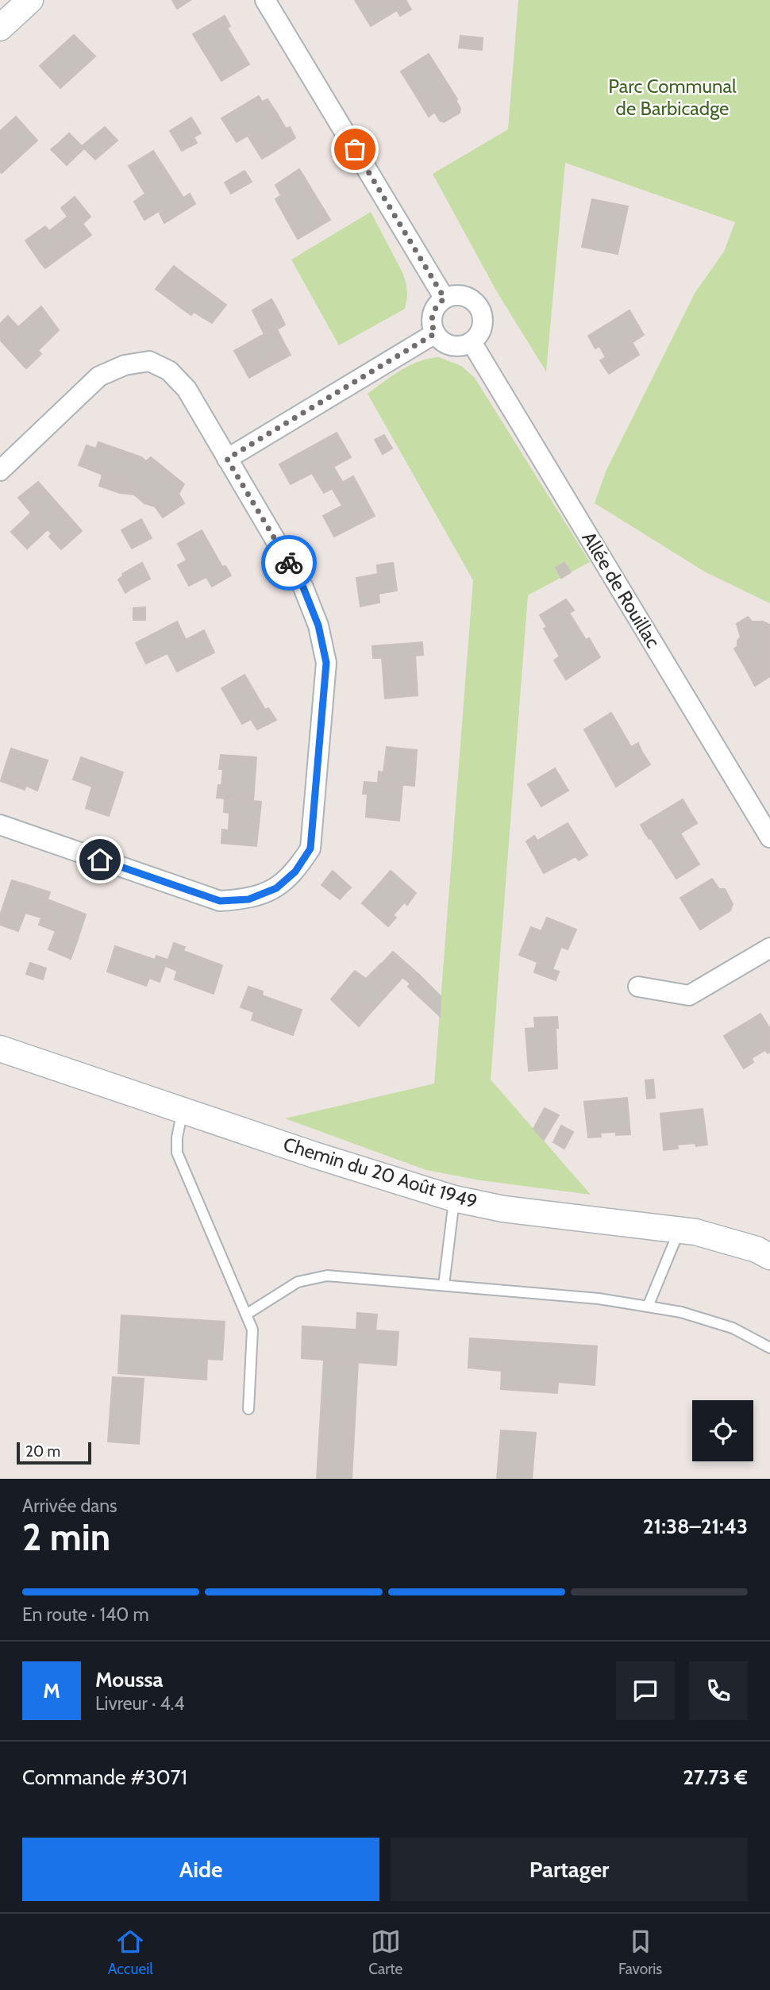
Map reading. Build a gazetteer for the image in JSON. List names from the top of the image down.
{
  "streets": {
    "street": ["Allée de Rouillac", "Chemin du 20 Août 1949"]
  },
  "parks": ["Parc Communal de Barbicadge"],
  "scale_bar": "20 m",
  "page": {
    "scale": "20 m",
    "heading": ["2 min", "Arrivée dans", "21:38–21:43"],
    "panel": [
      "Moussa",
      "Livreur · 4.4",
      "Commande #3071",
      "27.73 €"
    ],
    "bar": "En route · 140 m",
    "round": "M",
    "buttons": ["Aide", "Partager"],
    "tabs": ["Accueil", "Carte", "Favoris"]
  }
}
